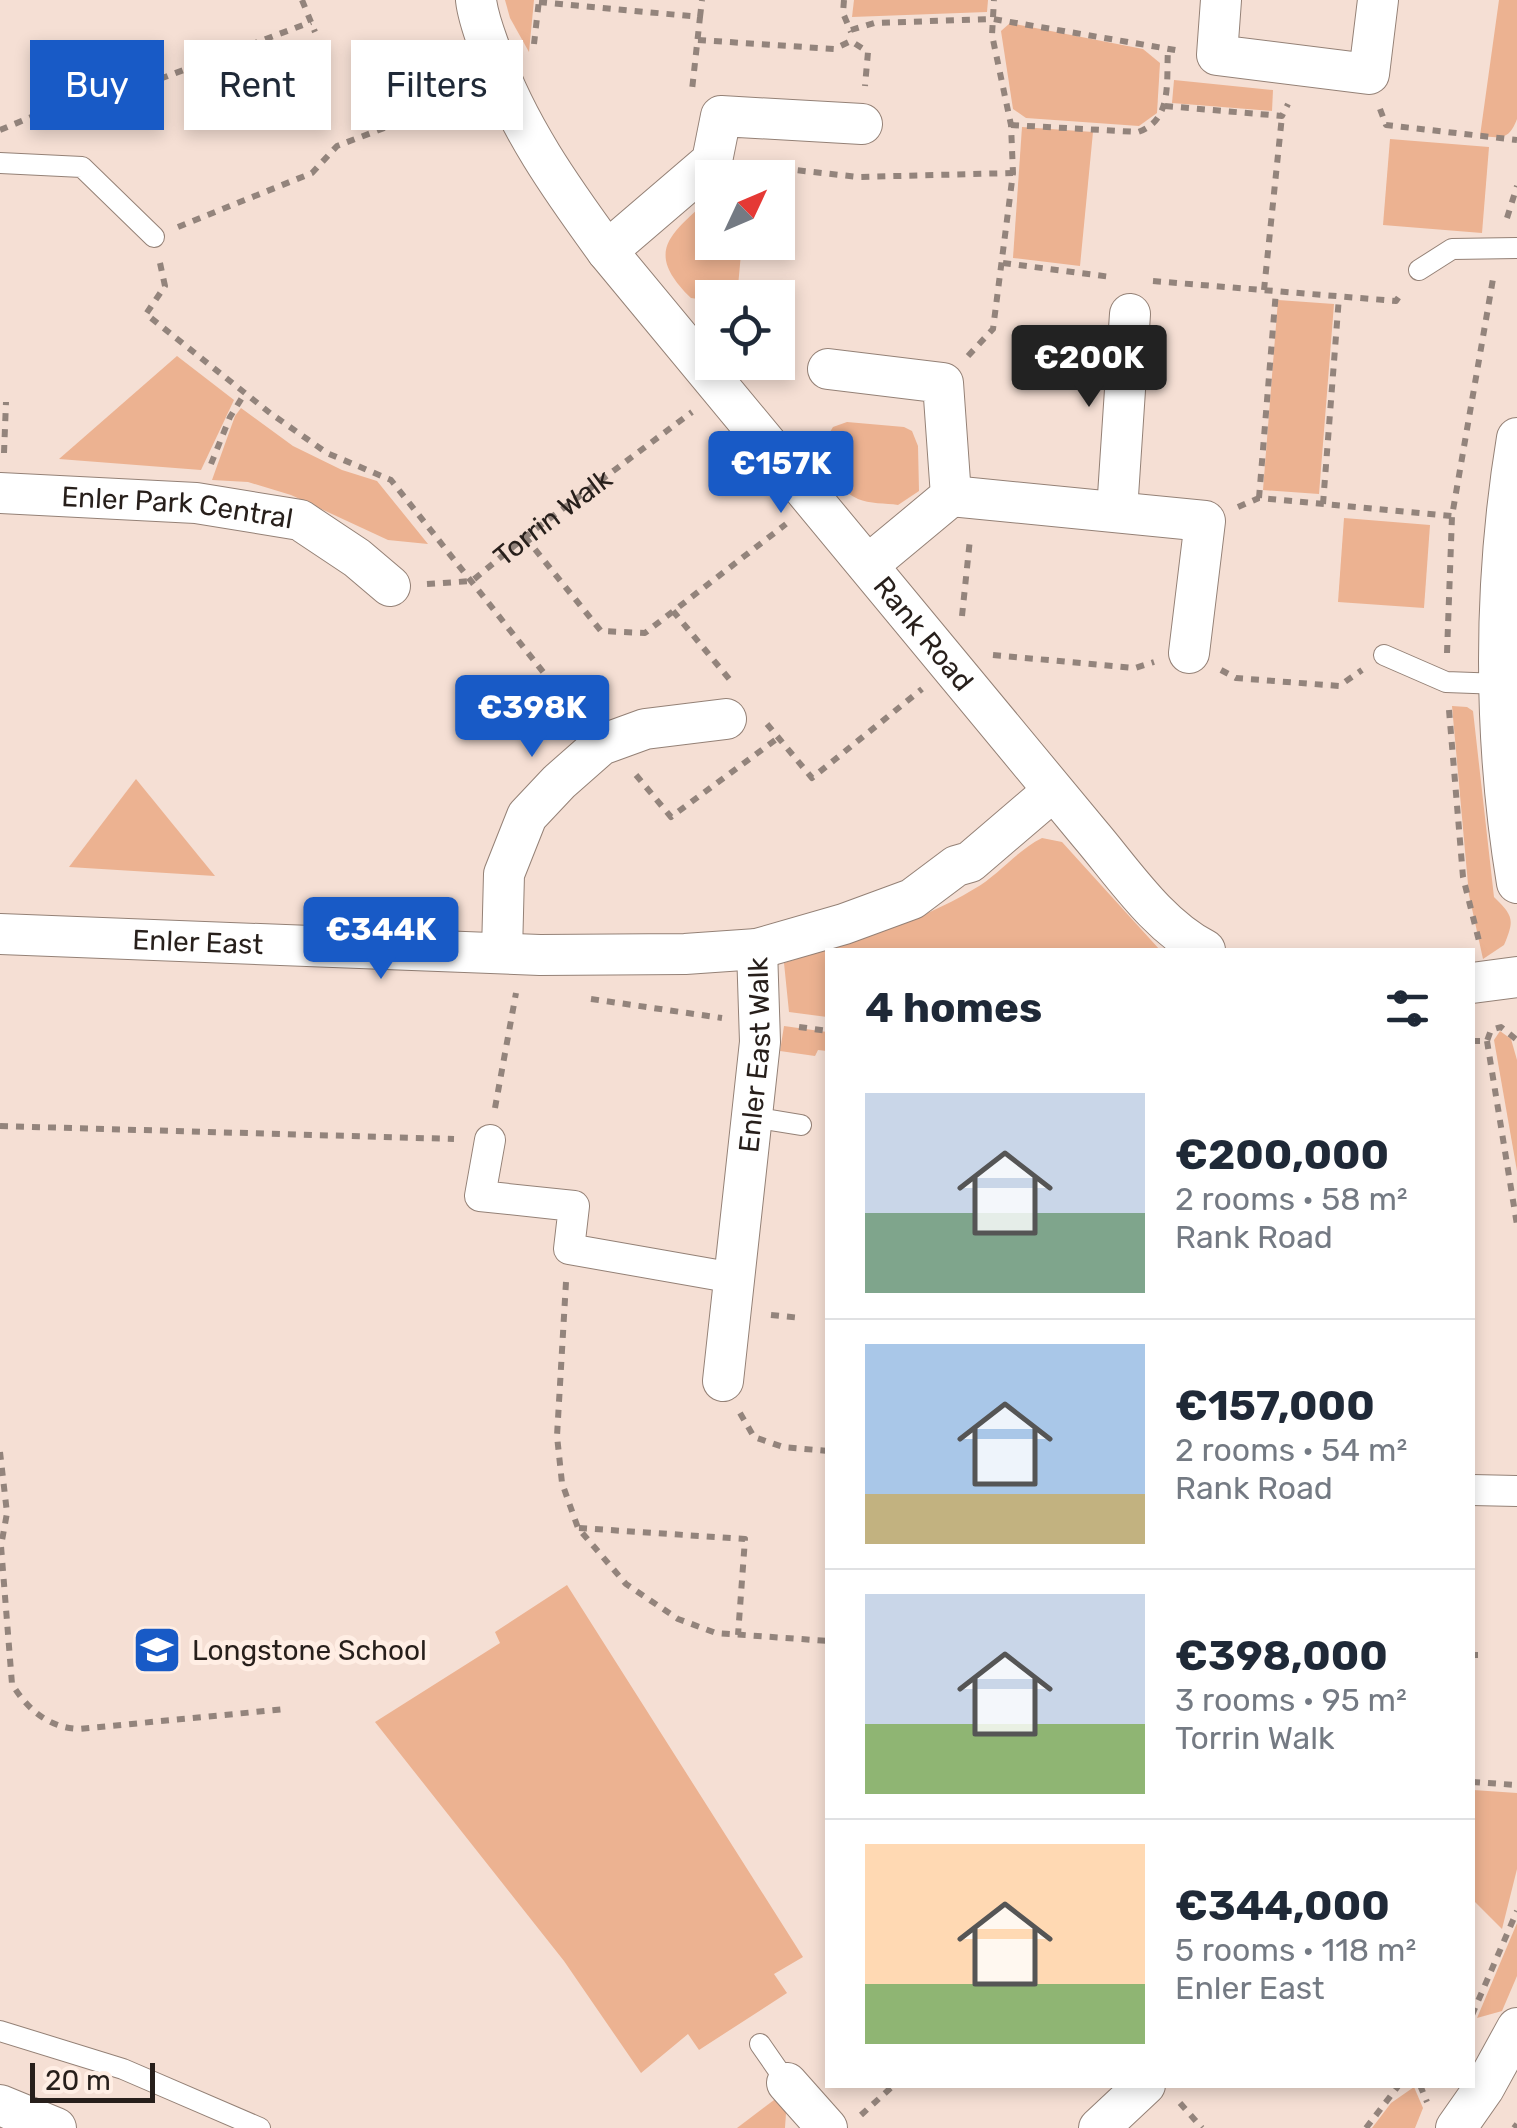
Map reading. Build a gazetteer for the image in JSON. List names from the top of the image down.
{
  "streets": {
    "street": [
      "Enler Park Central",
      "Rank Road",
      "Enler East",
      "Enler East Walk"
    ],
    "path": ["Torrin Walk"]
  },
  "crossings": [
    ["Enler Park Central", "Torrin Walk"],
    ["Rank Road", "Enler East Walk"],
    ["Enler East", "Enler East Walk"]
  ],
  "places": {
    "school or university": ["Longstone School"]
  },
  "scale_bar": "20 m",
  "north": "top right",
  "page": {
    "chip": ["Buy", "Rent", "Filters"],
    "price": [
      "€200K",
      "€157K",
      "€398K",
      "€344K"
    ],
    "heading": "4 homes",
    "list": [
      {
        "name": "€200,000",
        "note": "2 rooms · 58 m² · Rank Road"
      },
      {
        "name": "€157,000",
        "note": "2 rooms · 54 m² · Rank Road"
      },
      {
        "name": "€398,000",
        "note": "3 rooms · 95 m² · Torrin Walk"
      },
      {
        "name": "€344,000",
        "note": "5 rooms · 118 m² · Enler East"
      }
    ],
    "scale": "20 m"
  }
}
